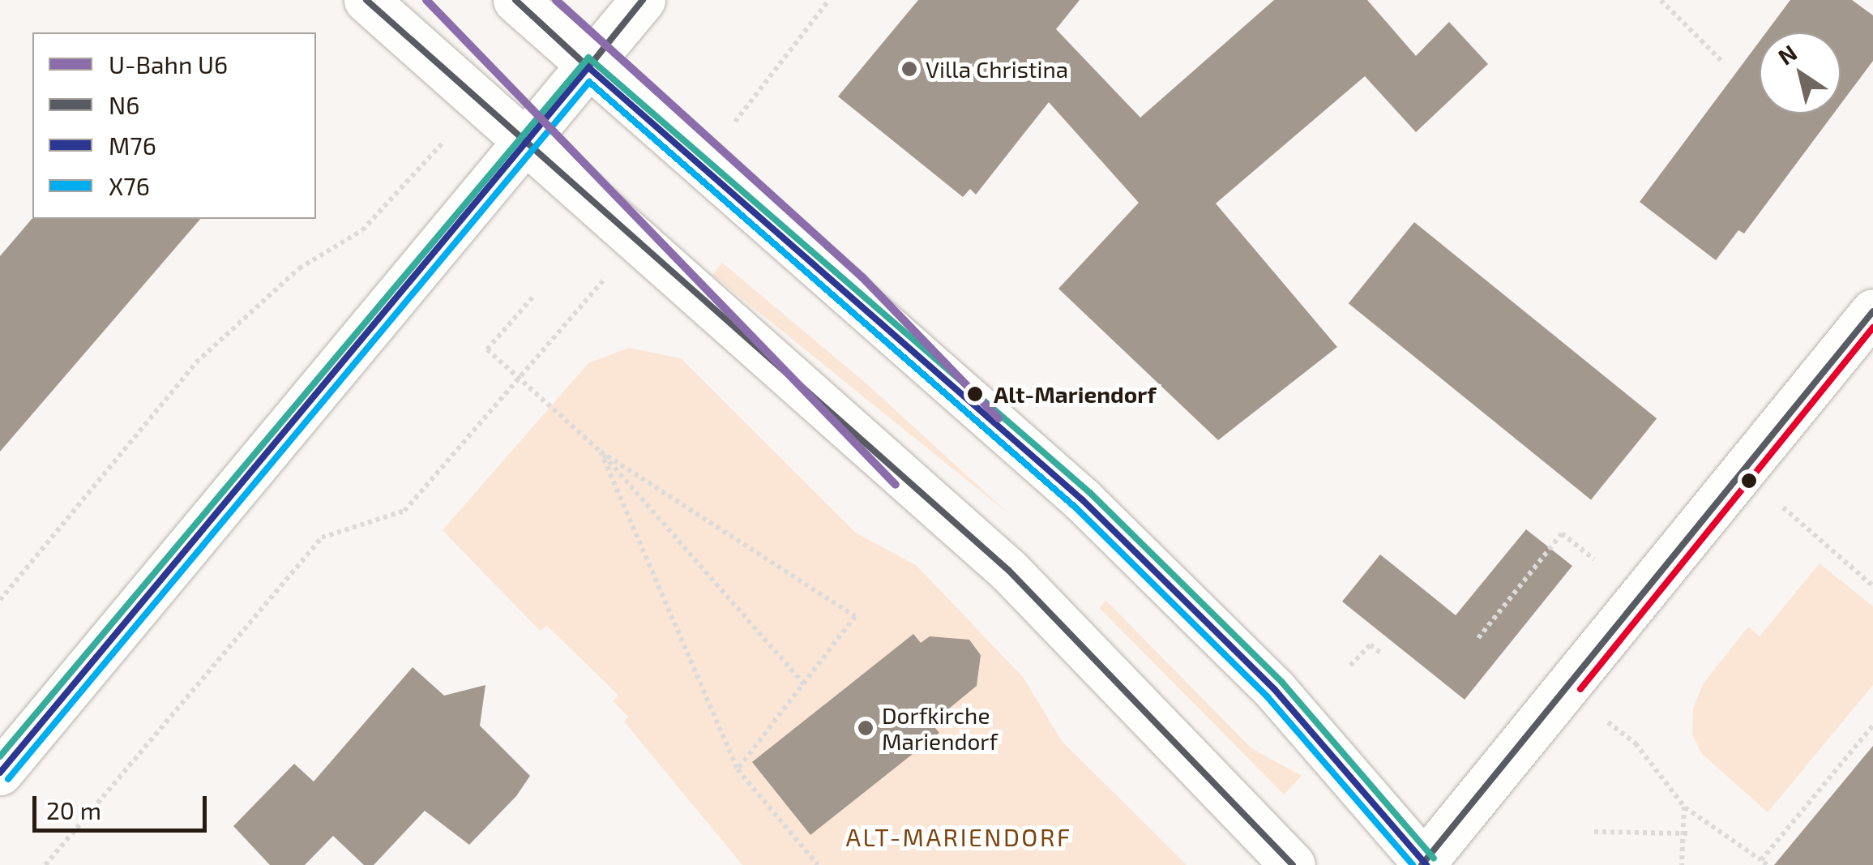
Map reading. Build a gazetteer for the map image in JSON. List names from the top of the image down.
{
  "districts": ["ALT-MARIENDORF"],
  "places": ["Villa Christina", "Alt-Mariendorf", "Dorfkirche Mariendorf"],
  "lines": [
    "metro line U6",
    "transit line N6",
    "transit line M76",
    "transit line X76"
  ],
  "legend": [
    "U-Bahn U6",
    "N6",
    "M76",
    "X76"
  ],
  "scale_bar": "20 m",
  "north": "top left"
}
